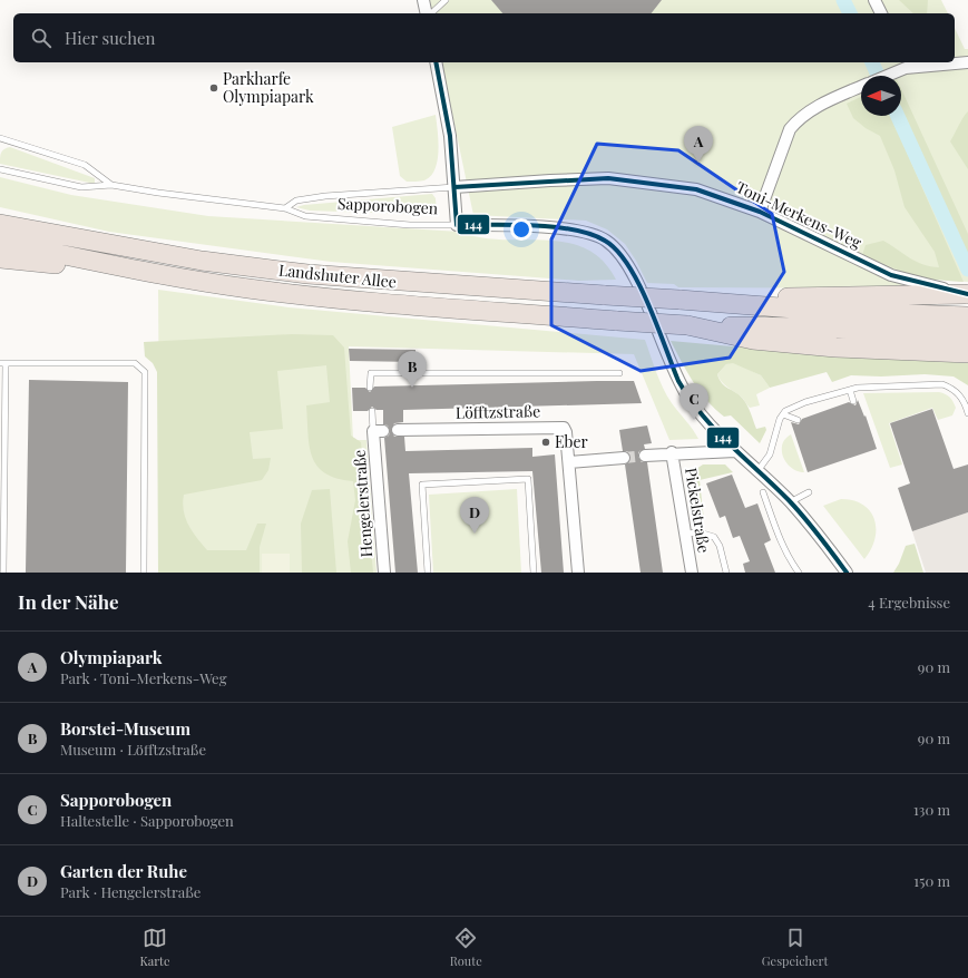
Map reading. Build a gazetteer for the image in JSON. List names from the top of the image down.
{
  "streets": {
    "highway": ["Landshuter Allee"],
    "street": [
      "Sapporobogen",
      "Toni-Merkens-Weg",
      "Löfftzstraße",
      "Hengelerstraße",
      "Pickelstraße"
    ]
  },
  "crossings": [
    ["Sapporobogen", "Toni-Merkens-Weg"],
    ["Sapporobogen", "Pickelstraße"]
  ],
  "places": ["Parkharfe Olympiapark", "Eber"],
  "lines": ["transit line 144"],
  "north": "left",
  "page": {
    "search": "Hier suchen",
    "pins": [
      "A",
      "B",
      "C",
      "D"
    ],
    "heading": ["In der Nähe", "4 Ergebnisse"],
    "list": [
      {
        "mark": "A",
        "name": "Olympiapark",
        "note": "Park · Toni-Merkens-Weg",
        "value": "90 m"
      },
      {
        "mark": "B",
        "name": "Borstei-Museum",
        "note": "Museum · Löfftzstraße",
        "value": "90 m"
      },
      {
        "mark": "C",
        "name": "Sapporobogen",
        "note": "Haltestelle · Sapporobogen",
        "value": "130 m"
      },
      {
        "mark": "D",
        "name": "Garten der Ruhe",
        "note": "Park · Hengelerstraße",
        "value": "150 m"
      }
    ],
    "nav": ["Karte", "Route", "Gespeichert"]
  }
}
